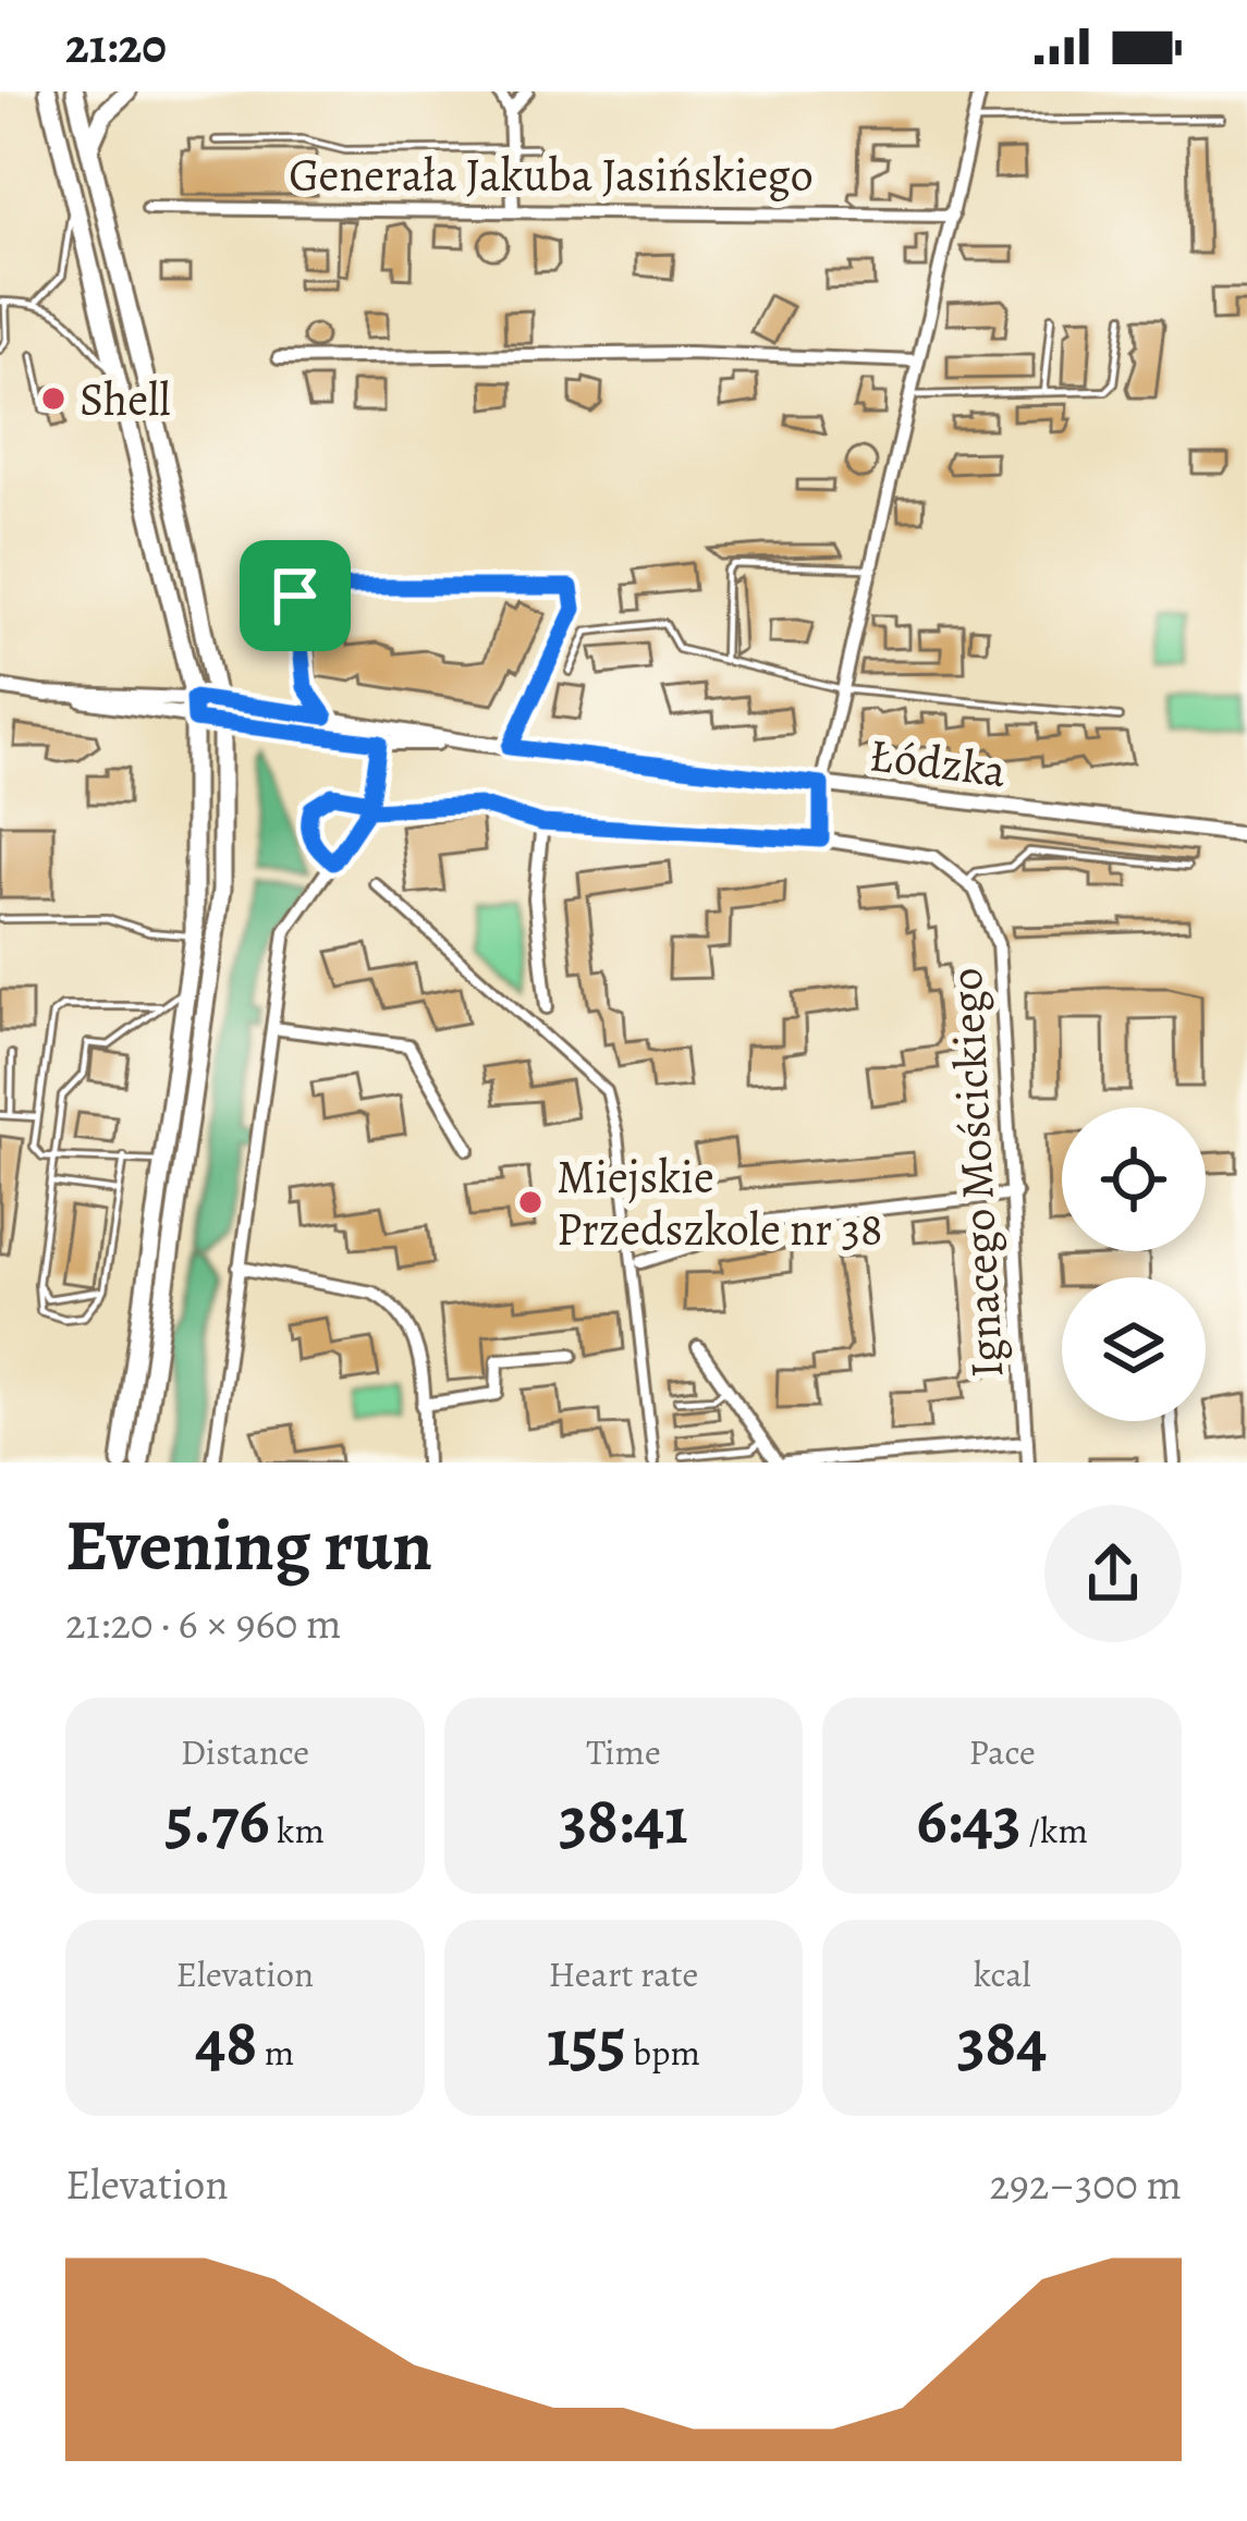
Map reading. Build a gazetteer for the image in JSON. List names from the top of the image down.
{
  "streets": {
    "street": ["Generała Jakuba Jasińskiego", "Łódzka", "Ignacego Mościckiego"]
  },
  "places": ["Shell", "Miejskie Przedszkole nr 38"],
  "page": {
    "status": "21:20",
    "heading": ["Evening run", "21:20 · 6 × 960 m"],
    "stats": [
      ["Distance", "5.76 km"],
      ["Time", "38:41"],
      ["Pace", "6:43 /km"],
      ["Elevation", "48 m"],
      ["Heart rate", "155 bpm"],
      ["kcal", "384"]
    ],
    "chart": ["Elevation", "292–300 m"]
  }
}
